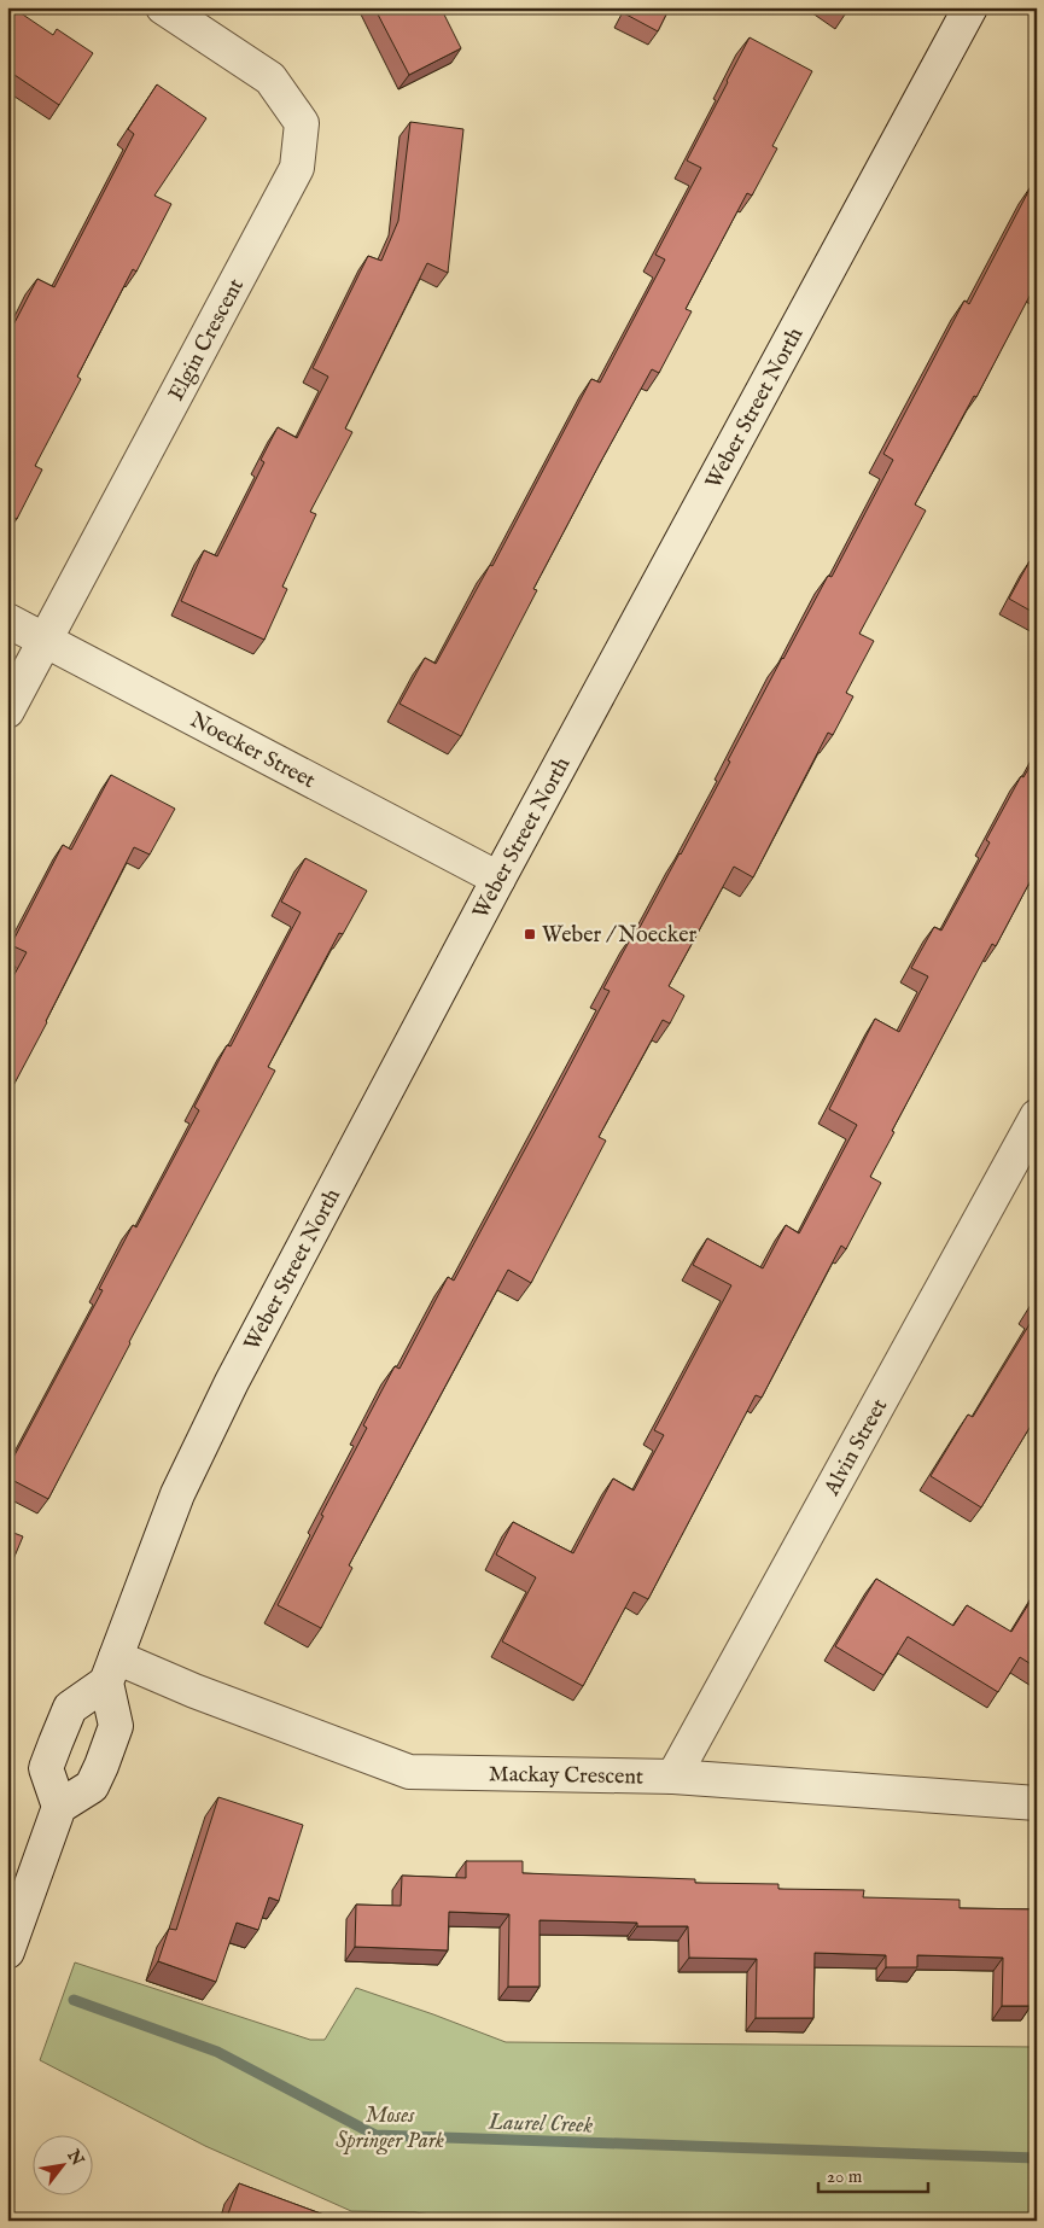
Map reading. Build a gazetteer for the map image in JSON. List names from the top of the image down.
{
  "streets": {
    "street": [
      "Elgin Crescent",
      "Weber Street North",
      "Noecker Street",
      "Alvin Street",
      "Mackay Crescent"
    ]
  },
  "crossings": [
    ["Elgin Crescent", "Noecker Street"],
    ["Weber Street North", "Noecker Street"],
    ["Weber Street North", "Mackay Crescent"],
    ["Alvin Street", "Mackay Crescent"]
  ],
  "water": ["Laurel Creek"],
  "parks": ["Moses Springer Park"],
  "places": {
    "transit": ["Weber / Noecker"]
  },
  "scale_bar": "20 m",
  "north": "top right"
}
